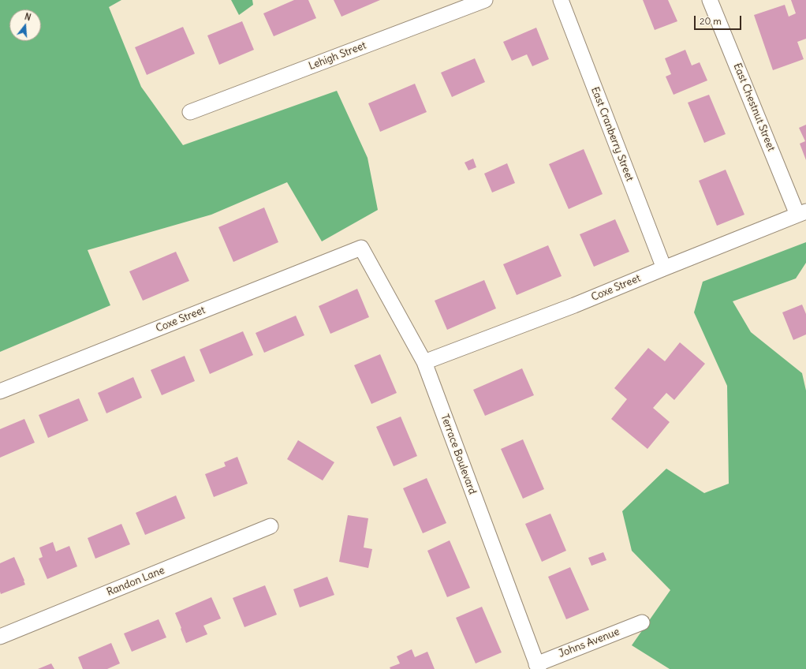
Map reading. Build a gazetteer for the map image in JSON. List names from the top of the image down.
{
  "streets": {
    "street": [
      "Lehigh Street",
      "East Chestnut Street",
      "East Cranberry Street",
      "Coxe Street",
      "Terrace Boulevard",
      "Randon Lane",
      "Johns Avenue"
    ]
  },
  "crossings": [
    ["East Chestnut Street", "Coxe Street"],
    ["East Cranberry Street", "Coxe Street"],
    ["Coxe Street", "Terrace Boulevard"],
    ["Terrace Boulevard", "Johns Avenue"]
  ],
  "scale_bar": "20 m",
  "north": "top"
}
